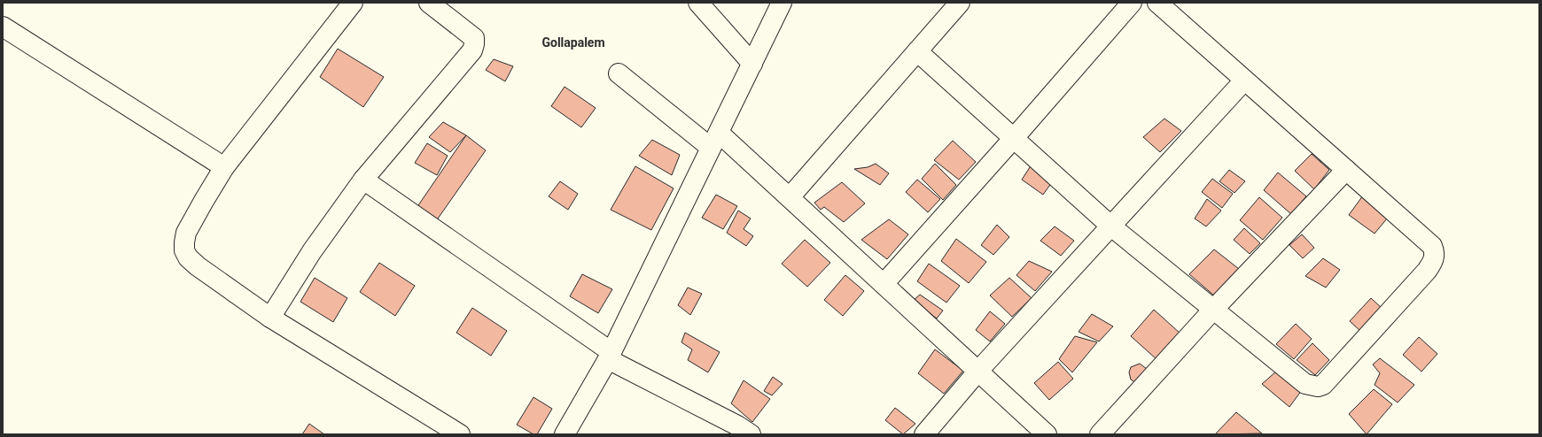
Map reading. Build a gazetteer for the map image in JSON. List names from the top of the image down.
{
  "districts": ["Gollapalem"]
}
